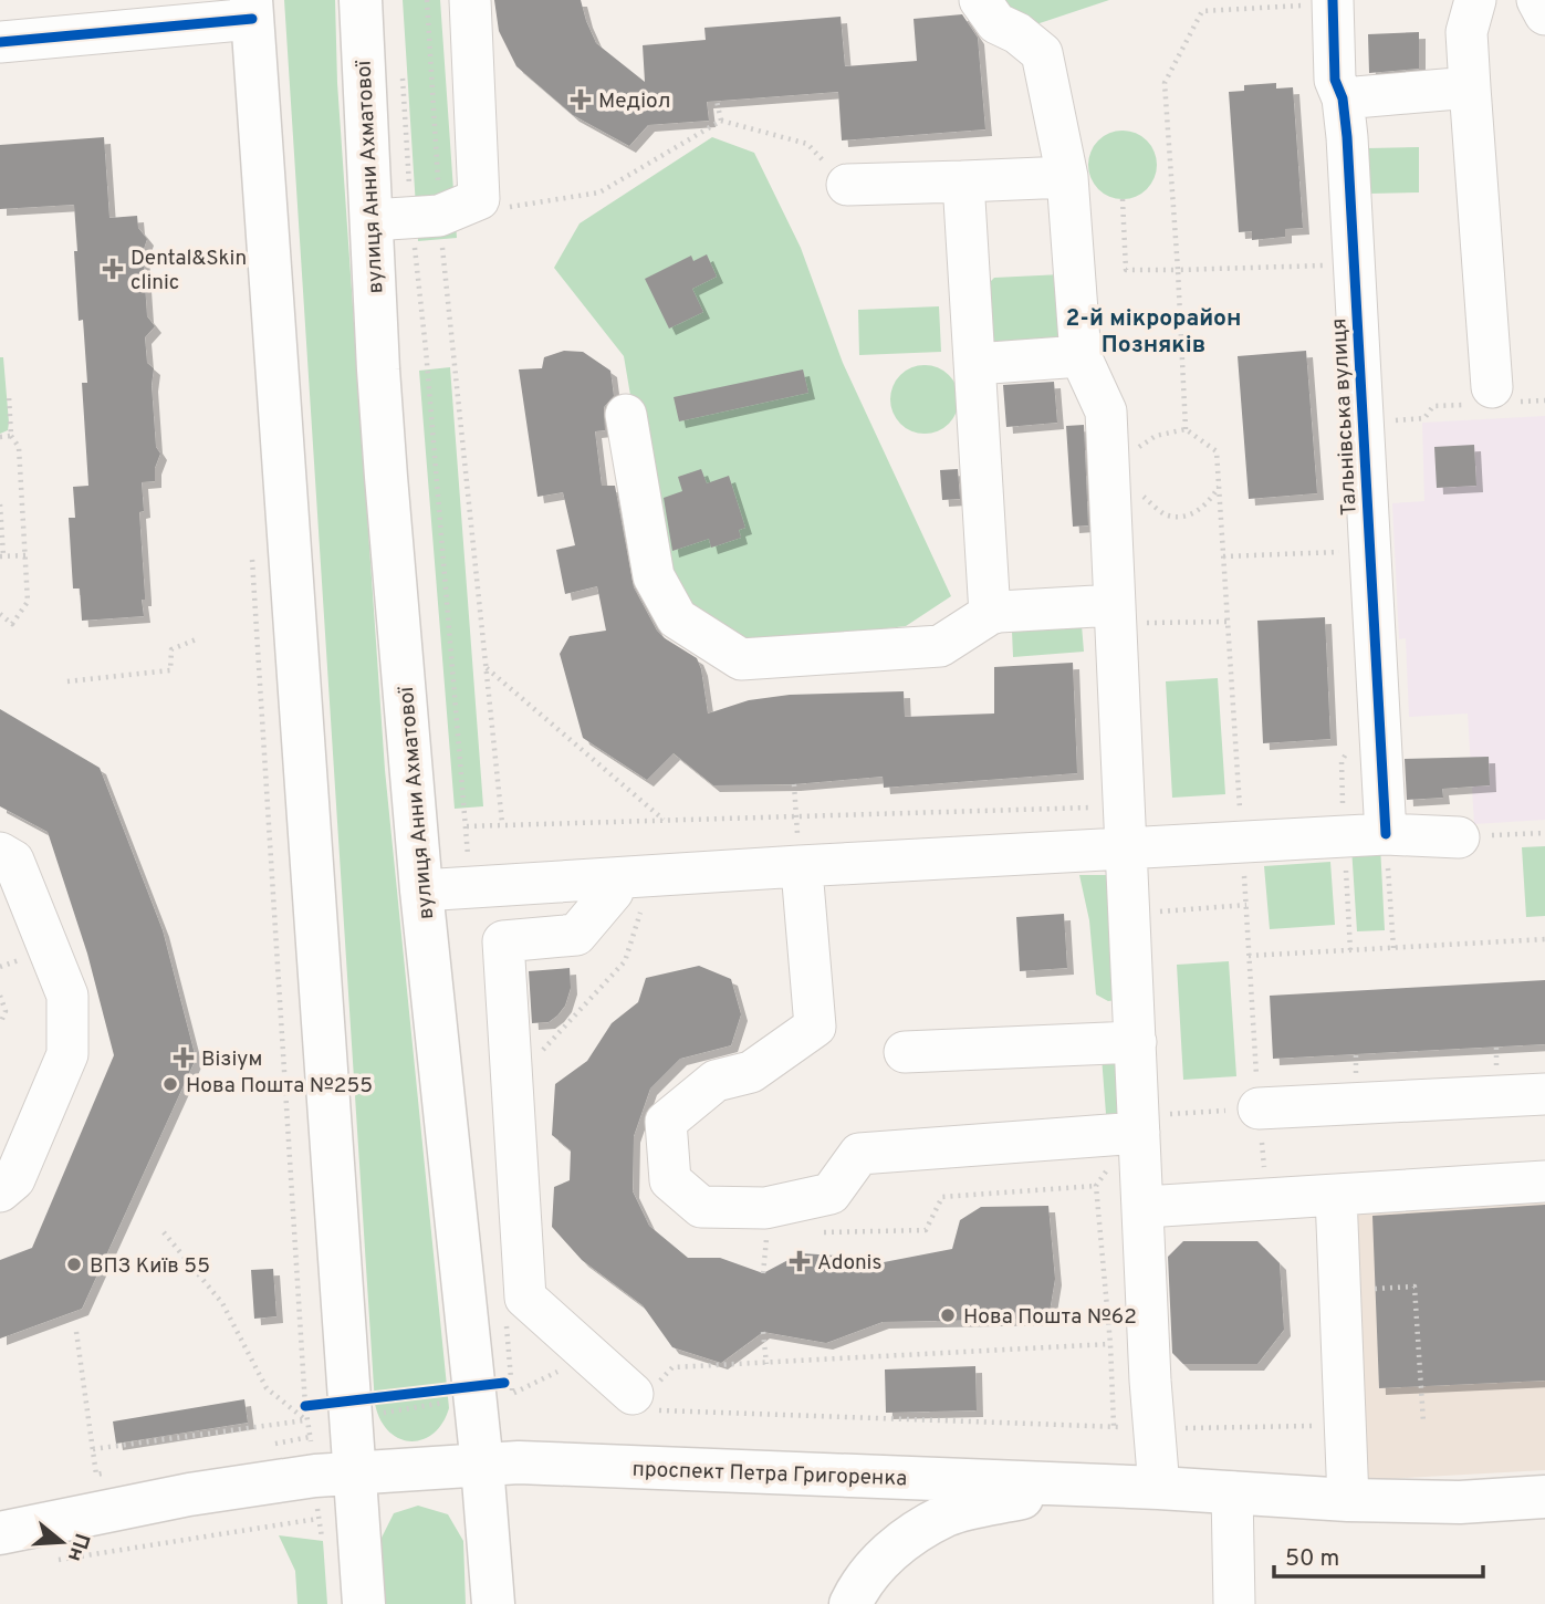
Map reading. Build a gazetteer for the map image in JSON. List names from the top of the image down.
{
  "streets": {
    "main road": ["вулиця Анни Ахматової", "проспект Петра Григоренка"],
    "street": ["Тальнівська вулиця"]
  },
  "crossings": [
    ["вулиця Анни Ахматової", "проспект Петра Григоренка"]
  ],
  "districts": ["2-й мікрорайон Позняків"],
  "places": {
    "health": [
      "Медіол",
      "Dental&Skin clinic",
      "Візіум",
      "Adonis"
    ],
    "other": ["Нова Пошта №255", "ВПЗ Київ 55", "Нова Пошта №62"]
  },
  "scale_bar": "50 m",
  "north": "right"
}
